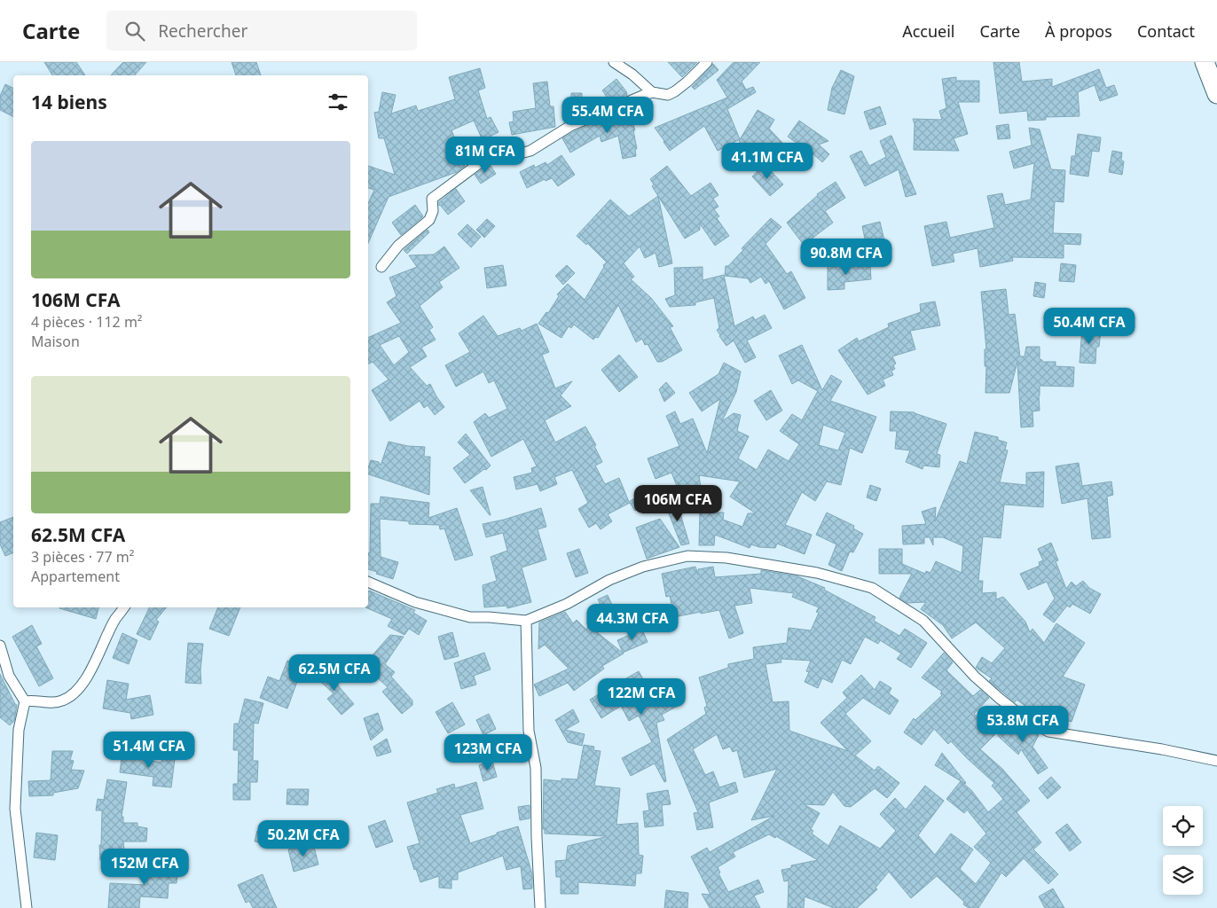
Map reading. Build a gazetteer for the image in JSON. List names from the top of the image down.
{
  "page": {
    "header": "Carte",
    "search": "Rechercher",
    "nav": [
      "Accueil",
      "Carte",
      "À propos",
      "Contact"
    ],
    "heading": "14 biens",
    "price": [
      "55.4M CFA",
      "81M CFA",
      "41.1M CFA",
      "90.8M CFA",
      "50.4M CFA",
      "106M CFA",
      "44.3M CFA",
      "62.5M CFA",
      "122M CFA",
      "53.8M CFA",
      "51.4M CFA",
      "123M CFA",
      "50.2M CFA",
      "152M CFA"
    ],
    "list": [
      {
        "name": "106M CFA",
        "note": "4 pièces · 112 m² · Maison"
      },
      {
        "name": "62.5M CFA",
        "note": "3 pièces · 77 m² · Appartement"
      }
    ]
  }
}
